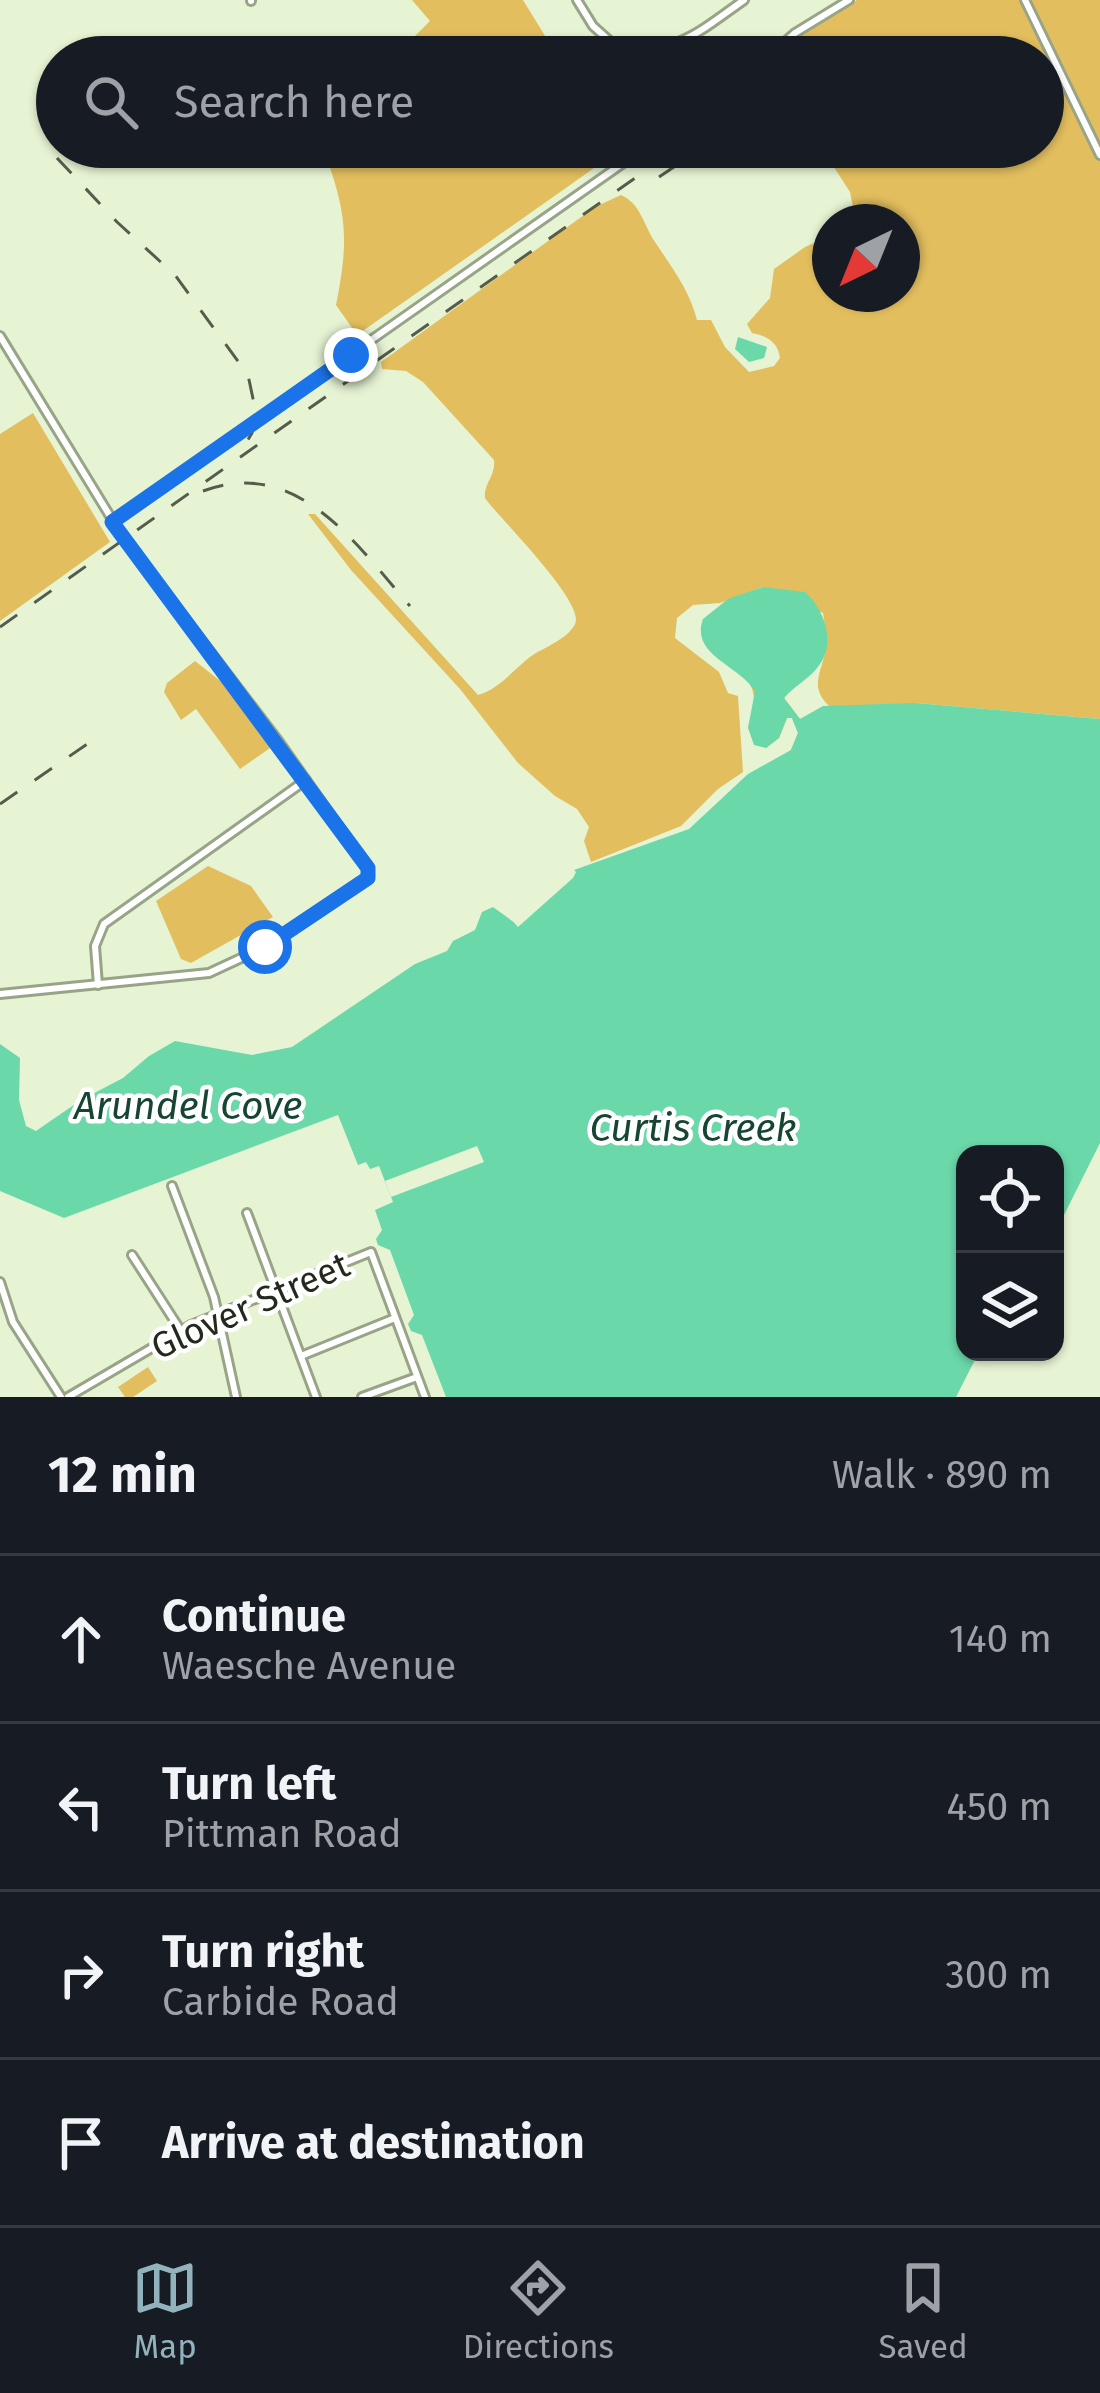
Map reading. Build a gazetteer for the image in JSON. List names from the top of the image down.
{
  "streets": {
    "street": ["Glover Street"]
  },
  "water": ["Arundel Cove", "Curtis Creek"],
  "north": "bottom left",
  "page": {
    "search": "Search here",
    "heading": ["12 min", "Walk · 890 m"],
    "list": [
      ["Continue", "Waesche Avenue", "140 m"],
      ["Turn left", "Pittman Road", "450 m"],
      ["Turn right", "Carbide Road", "300 m"],
      "Arrive at destination"
    ],
    "nav": ["Map", "Directions", "Saved"]
  }
}
